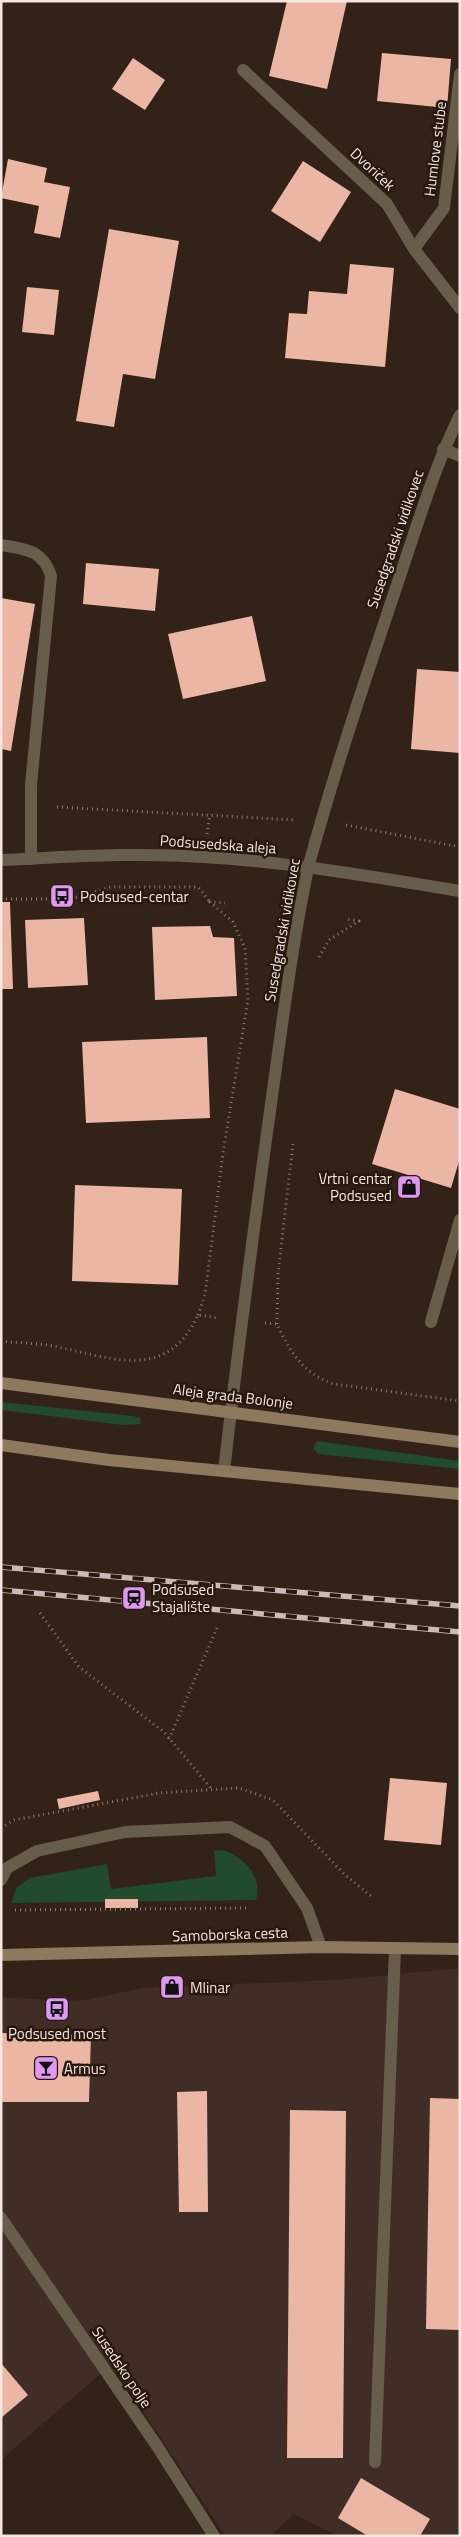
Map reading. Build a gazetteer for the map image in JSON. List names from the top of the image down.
{
  "streets": {
    "main road": ["Aleja grada Bolonje", "Samoborska cesta"],
    "street": [
      "Humlove stube",
      "Dvoriček",
      "Susedgradski vidikovec",
      "Podsusedska aleja",
      "Susedsko polje"
    ]
  },
  "crossings": [
    ["Humlove stube", "Dvoriček"],
    ["Susedgradski vidikovec", "Podsusedska aleja"],
    ["Susedgradski vidikovec", "Aleja grada Bolonje"]
  ],
  "places": {
    "bus stop": ["Podsused-centar", "Podsused most"],
    "shop": ["Vrtni centar Podsused", "Mlinar"],
    "station": ["Podsused Stajalište"],
    "bar": ["Armus"]
  }
}
